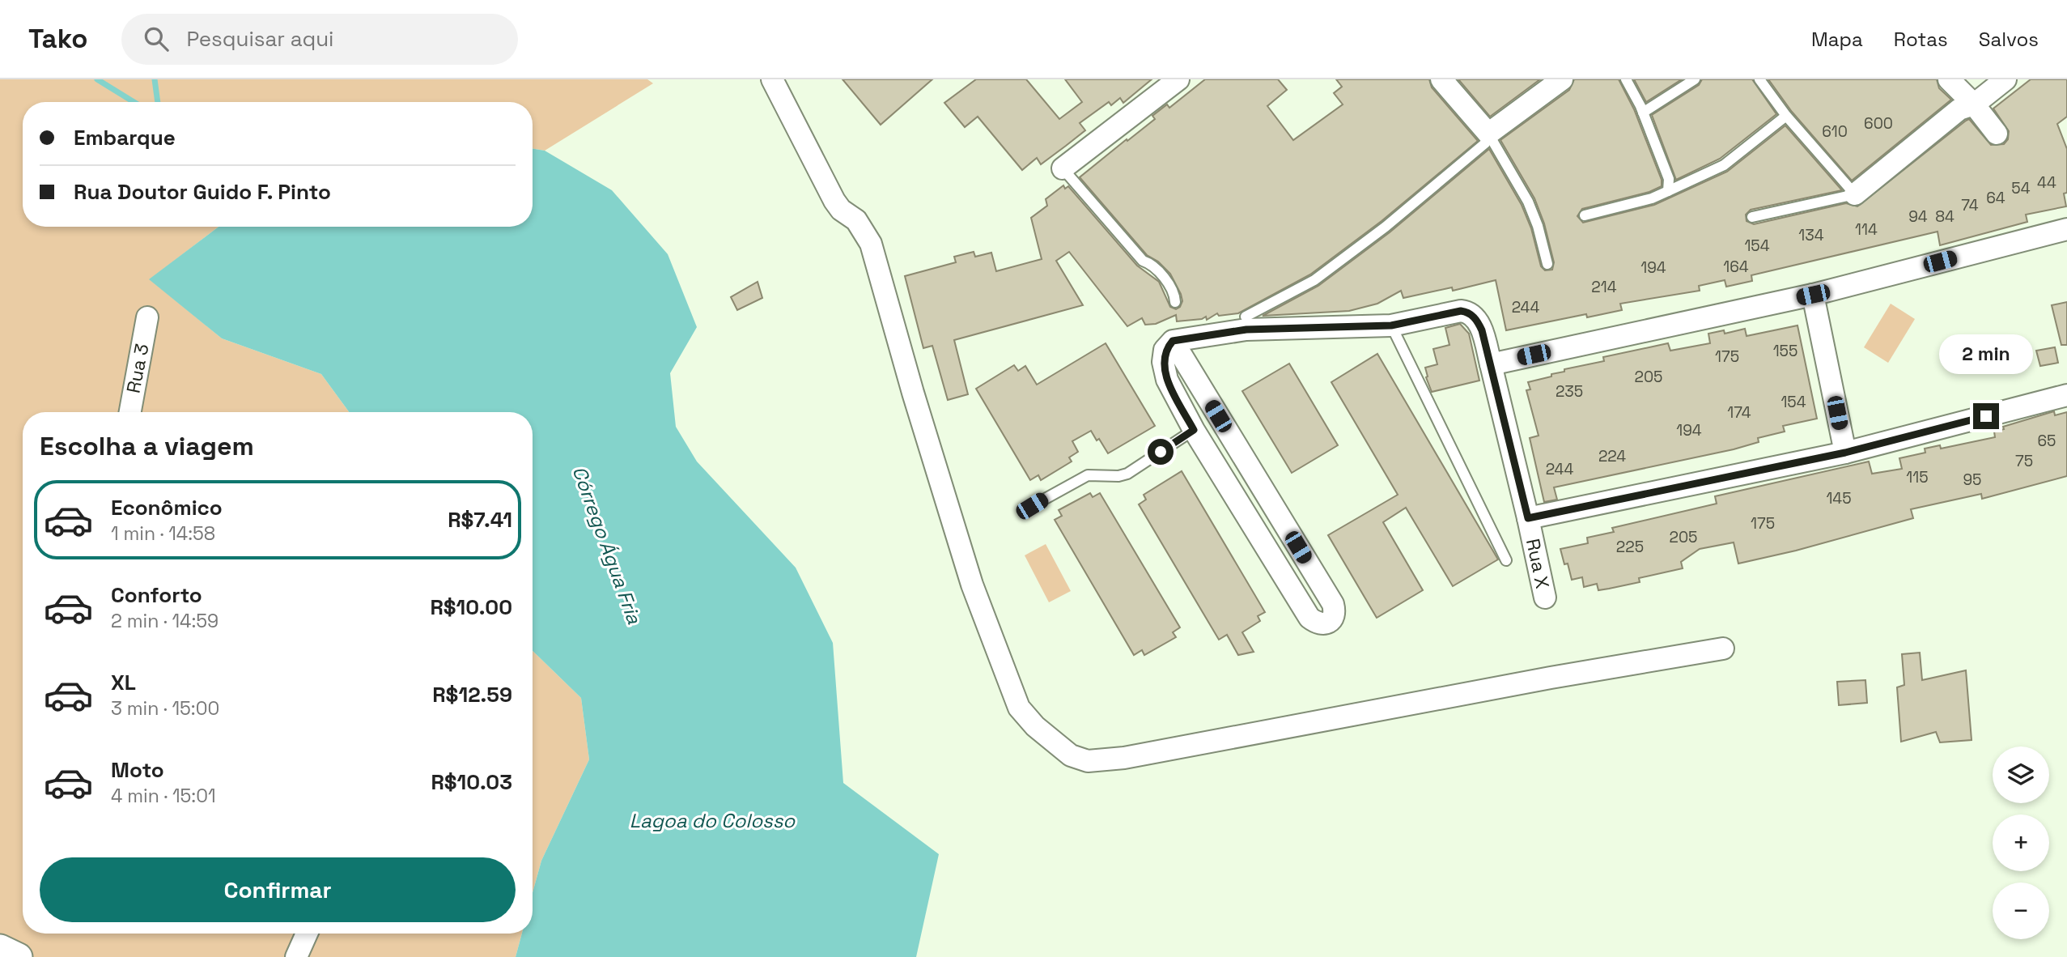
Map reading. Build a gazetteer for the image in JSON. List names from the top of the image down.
{
  "streets": {
    "street": ["Rua 3", "Rua X"]
  },
  "water": ["Córrego Água Fria", "Lagoa do Colosso"],
  "house_numbers": [
    "600",
    "610",
    "44",
    "54",
    "64",
    "74",
    "94",
    "84",
    "114",
    "134",
    "154",
    "164",
    "194",
    "214",
    "244",
    "155",
    "175",
    "205",
    "235",
    "154",
    "174",
    "194",
    "65",
    "224",
    "75",
    "244",
    "115",
    "95",
    "145",
    "175",
    "205",
    "225"
  ],
  "page": {
    "header": "Tako",
    "search": "Pesquisar aqui",
    "nav": ["Mapa", "Rotas", "Salvos"],
    "banner": ["Embarque", "Rua Doutor Guido F. Pinto"],
    "bubble": "2 min",
    "heading": "Escolha a viagem",
    "list": [
      {
        "name": "Econômico",
        "note": "1 min · 14:58",
        "value": "R$7.41"
      },
      {
        "name": "Conforto",
        "note": "2 min · 14:59",
        "value": "R$10.00"
      },
      {
        "name": "XL",
        "note": "3 min · 15:00",
        "value": "R$12.59"
      },
      {
        "name": "Moto",
        "note": "4 min · 15:01",
        "value": "R$10.03"
      }
    ],
    "map_buttons": ["+", "−"],
    "buttons": "Confirmar"
  }
}
